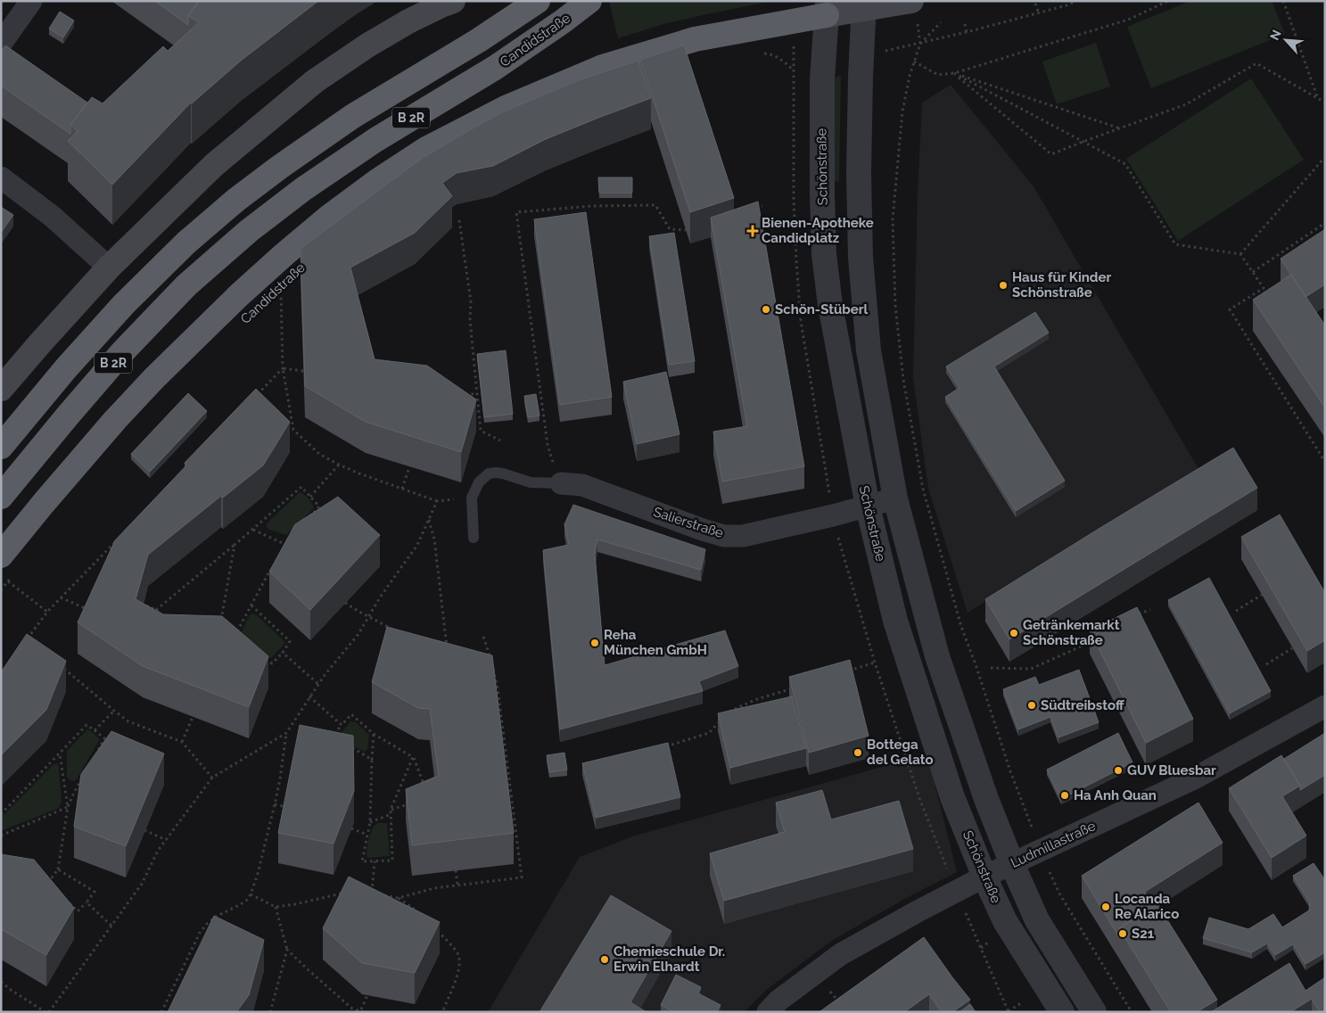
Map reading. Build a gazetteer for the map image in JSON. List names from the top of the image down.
{
  "streets": {
    "highway": ["Candidstraße", "B 2R"],
    "street": ["Schönstraße", "Salierstraße", "Ludmillastraße"]
  },
  "crossings": [
    ["Schönstraße", "Salierstraße"],
    ["Schönstraße", "Ludmillastraße"]
  ],
  "places": {
    "health": ["Bienen-Apotheke Candidplatz"],
    "other": [
      "Haus für Kinder Schönstraße",
      "Schön-Stüberl",
      "Getränkemarkt Schönstraße",
      "Reha München GmbH",
      "Südtreibstoff",
      "Bottega del Gelato",
      "GUV Bluesbar",
      "Ha Anh Quan",
      "Locanda Re Alarico",
      "S21",
      "Chemieschule Dr. Erwin Elhardt"
    ]
  },
  "north": "top left"
}
